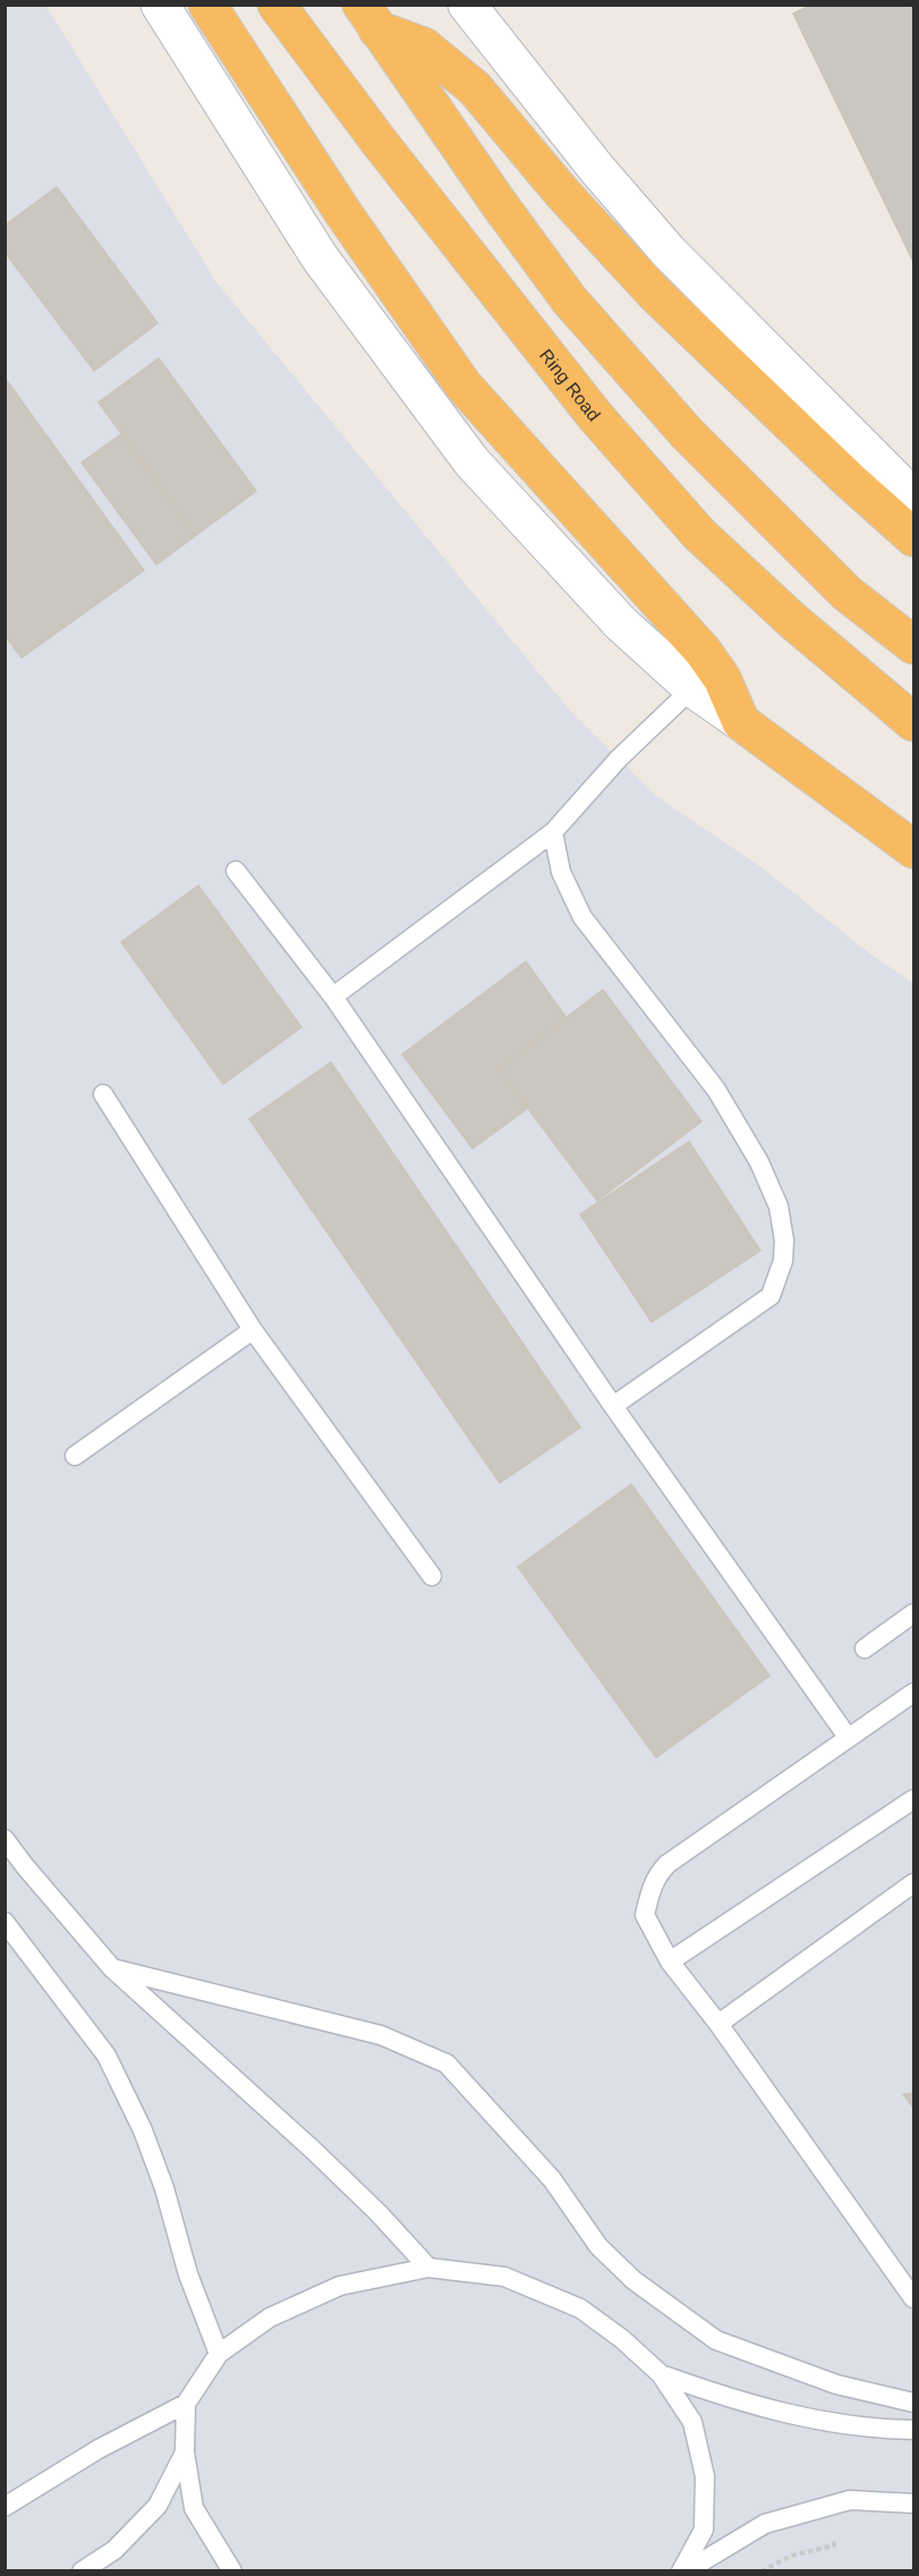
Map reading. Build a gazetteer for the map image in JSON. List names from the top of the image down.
{
  "streets": {
    "highway": ["Ring Road"]
  }
}
